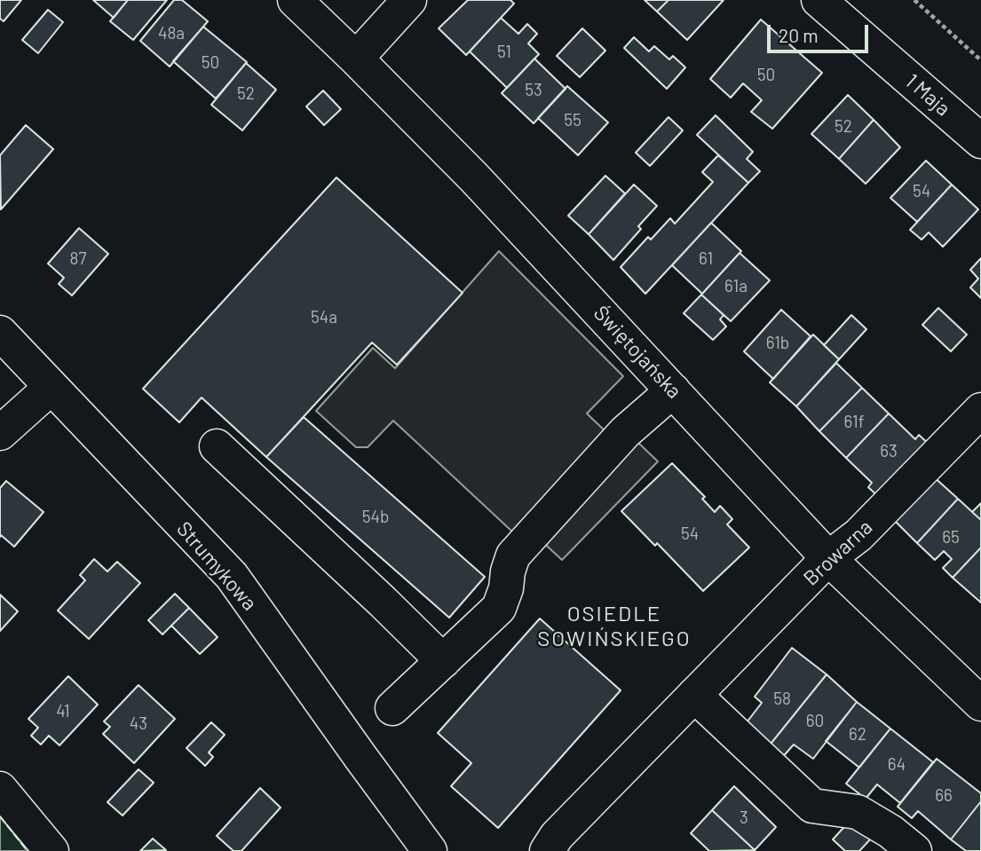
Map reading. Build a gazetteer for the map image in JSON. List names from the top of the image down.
{
  "streets": {
    "street": [
      "1 Maja",
      "Świętojańska",
      "Browarna",
      "Strumykowa"
    ]
  },
  "crossings": [
    ["Świętojańska", "Browarna"]
  ],
  "districts": ["OSIEDLE SOWIŃSKIEGO"],
  "house_numbers": [
    "48a",
    "51",
    "50",
    "50",
    "53",
    "52",
    "55",
    "52",
    "54",
    "87",
    "61",
    "61a",
    "54a",
    "61b",
    "61f",
    "63",
    "54b",
    "54",
    "65",
    "58",
    "41",
    "60",
    "43",
    "62",
    "64",
    "66",
    "3"
  ],
  "scale_bar": "20 m"
}
